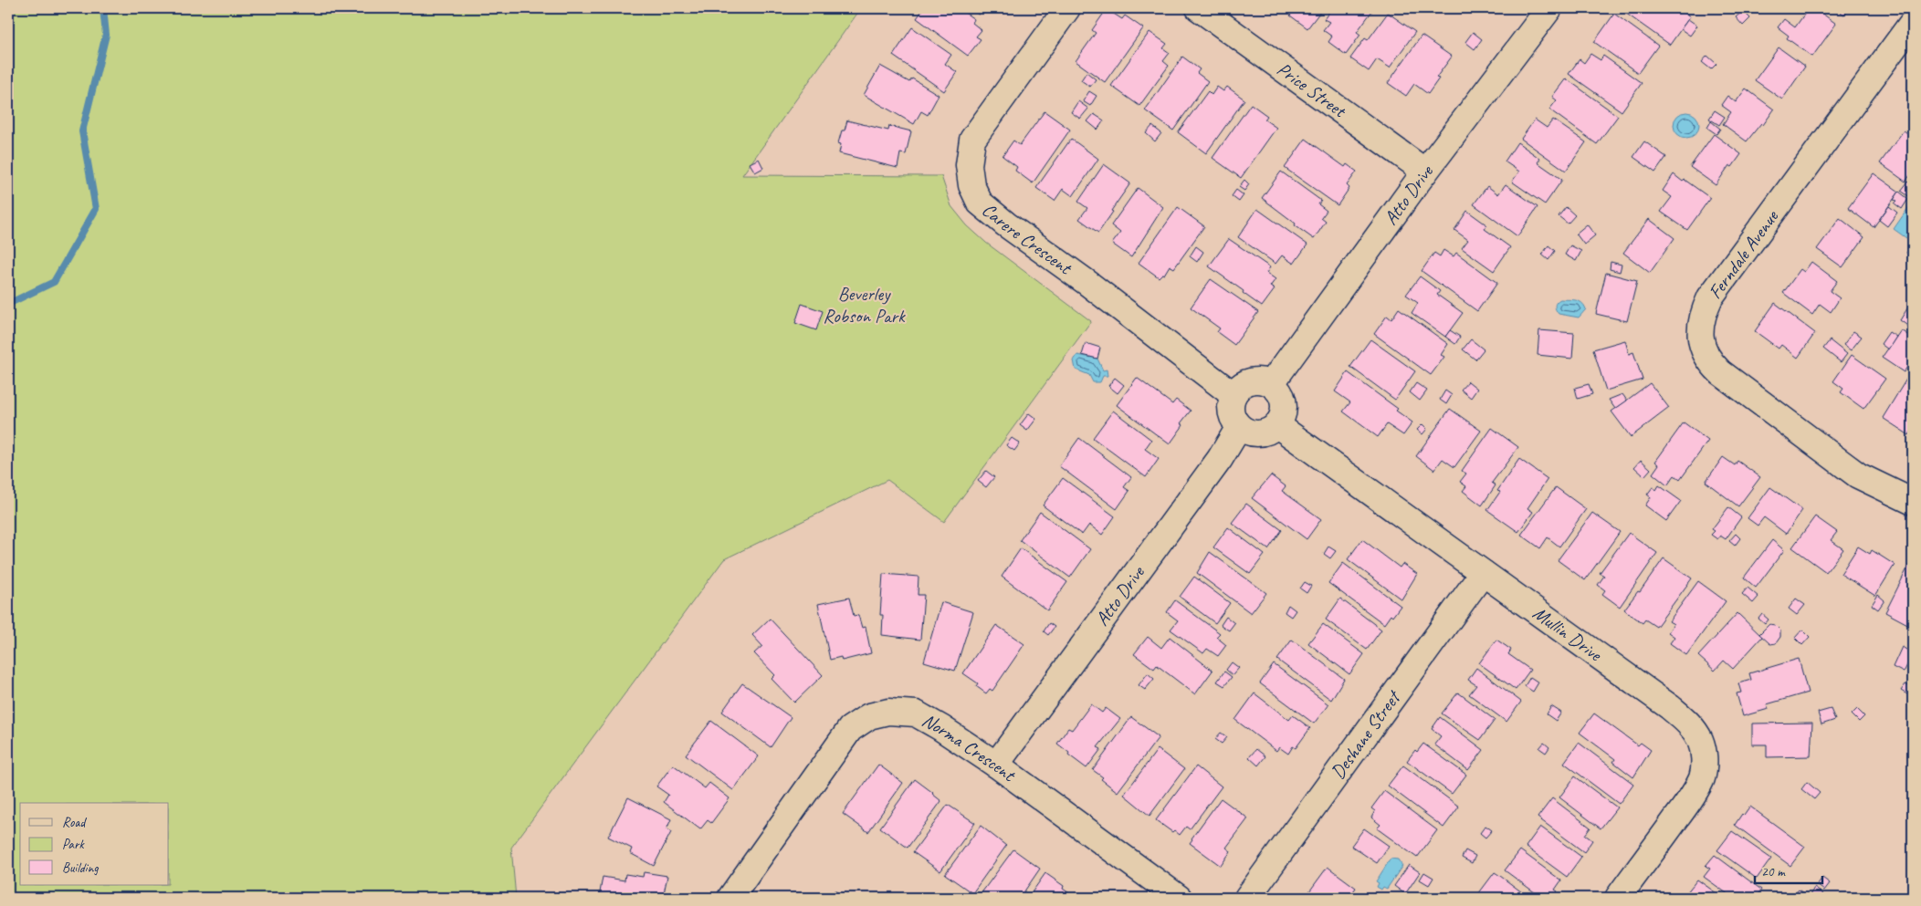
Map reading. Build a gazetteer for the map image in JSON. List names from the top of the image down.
{
  "streets": {
    "street": [
      "Price Street",
      "Atto Drive",
      "Carere Crescent",
      "Ferndale Avenue",
      "Mullin Drive",
      "Deshane Street",
      "Norma Crescent"
    ]
  },
  "crossings": [
    ["Price Street", "Atto Drive"],
    ["Atto Drive", "Carere Crescent"],
    ["Atto Drive", "Mullin Drive"],
    ["Atto Drive", "Norma Crescent"],
    ["Carere Crescent", "Mullin Drive"],
    ["Mullin Drive", "Deshane Street"]
  ],
  "parks": ["Beverley Robson Park"],
  "legend": ["Road", "Park", "Building"],
  "scale_bar": "20 m"
}
